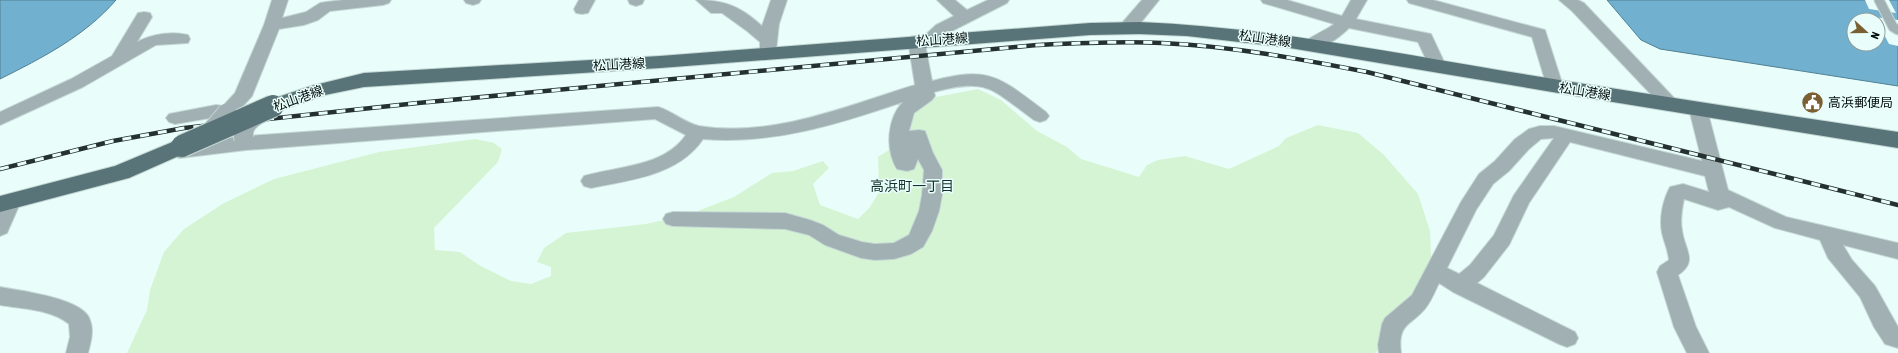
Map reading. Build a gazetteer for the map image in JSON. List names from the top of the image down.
{
  "streets": {
    "main road": ["松山港線"]
  },
  "districts": ["高浜町一丁目"],
  "places": {
    "public building": ["高浜郵便局"]
  },
  "north": "right"
}
